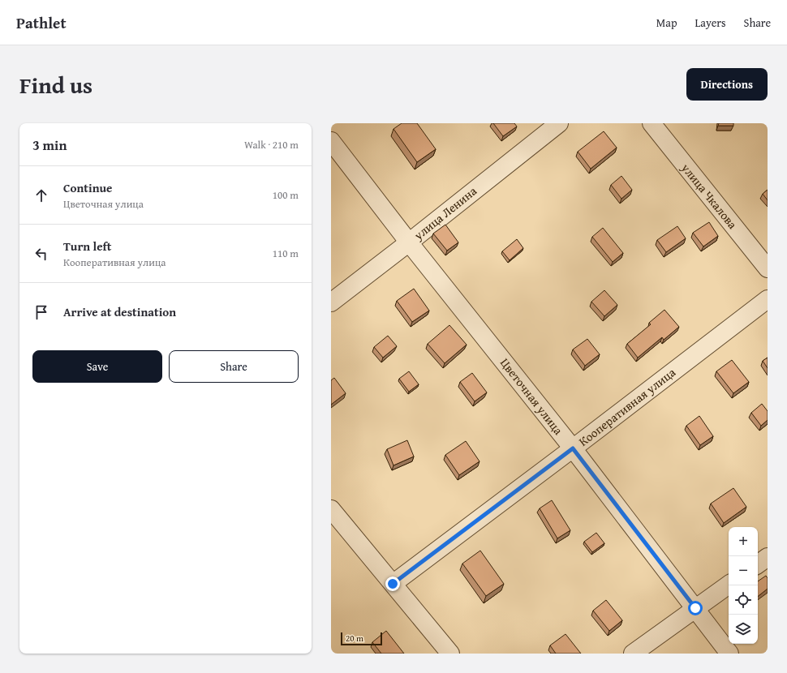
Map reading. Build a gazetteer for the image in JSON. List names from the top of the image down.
{
  "streets": {
    "street": [
      "улица Чкалова",
      "улица Ленина",
      "Цветочная улица",
      "Кооперативная улица"
    ]
  },
  "crossings": [
    ["улица Ленина", "Цветочная улица"],
    ["Цветочная улица", "Кооперативная улица"]
  ],
  "scale_bar": "20 m",
  "page": {
    "header": "Pathlet",
    "nav": ["Map", "Layers", "Share"],
    "title": "Find us",
    "buttons": [
      "Directions",
      ["Save", "Share"]
    ],
    "heading": ["3 min", "Walk · 210 m"],
    "list": [
      ["Continue", "Цветочная улица", "100 m"],
      ["Turn left", "Кооперативная улица", "110 m"],
      "Arrive at destination"
    ],
    "map_buttons": ["+", "−"],
    "scale": "20 m"
  }
}
